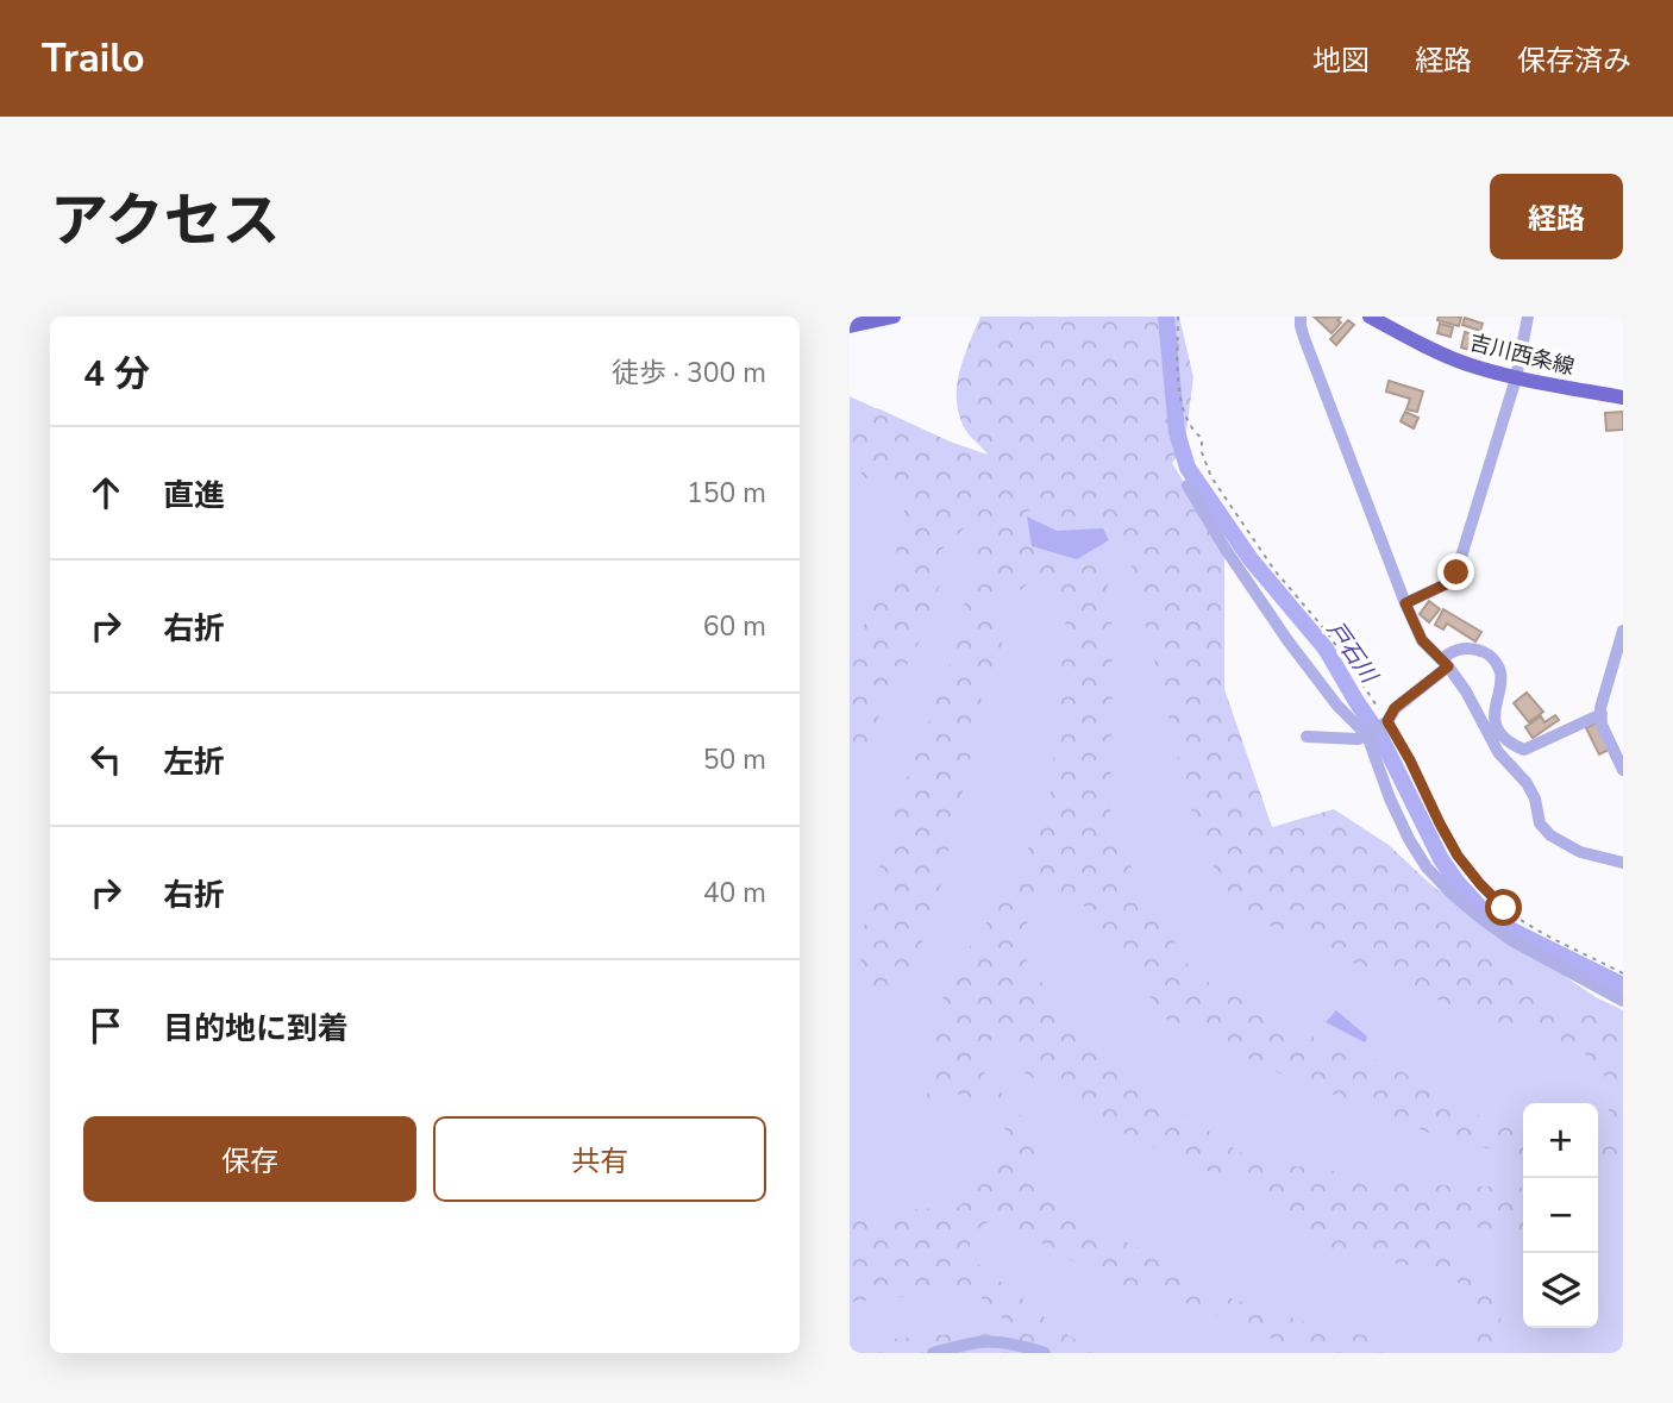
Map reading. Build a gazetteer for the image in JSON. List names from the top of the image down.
{
  "streets": {
    "main road": ["吉川西条線"]
  },
  "water": ["戸石川"],
  "page": {
    "header": "Trailo",
    "nav": ["地図", "経路", "保存済み"],
    "title": "アクセス",
    "buttons": [
      "経路",
      ["保存", "共有"]
    ],
    "heading": ["4 分", "徒歩 · 300 m"],
    "list": [
      ["直進", "150 m"],
      ["右折", "60 m"],
      ["左折", "50 m"],
      ["右折", "40 m"],
      "目的地に到着"
    ],
    "map_buttons": ["+", "−"]
  }
}
